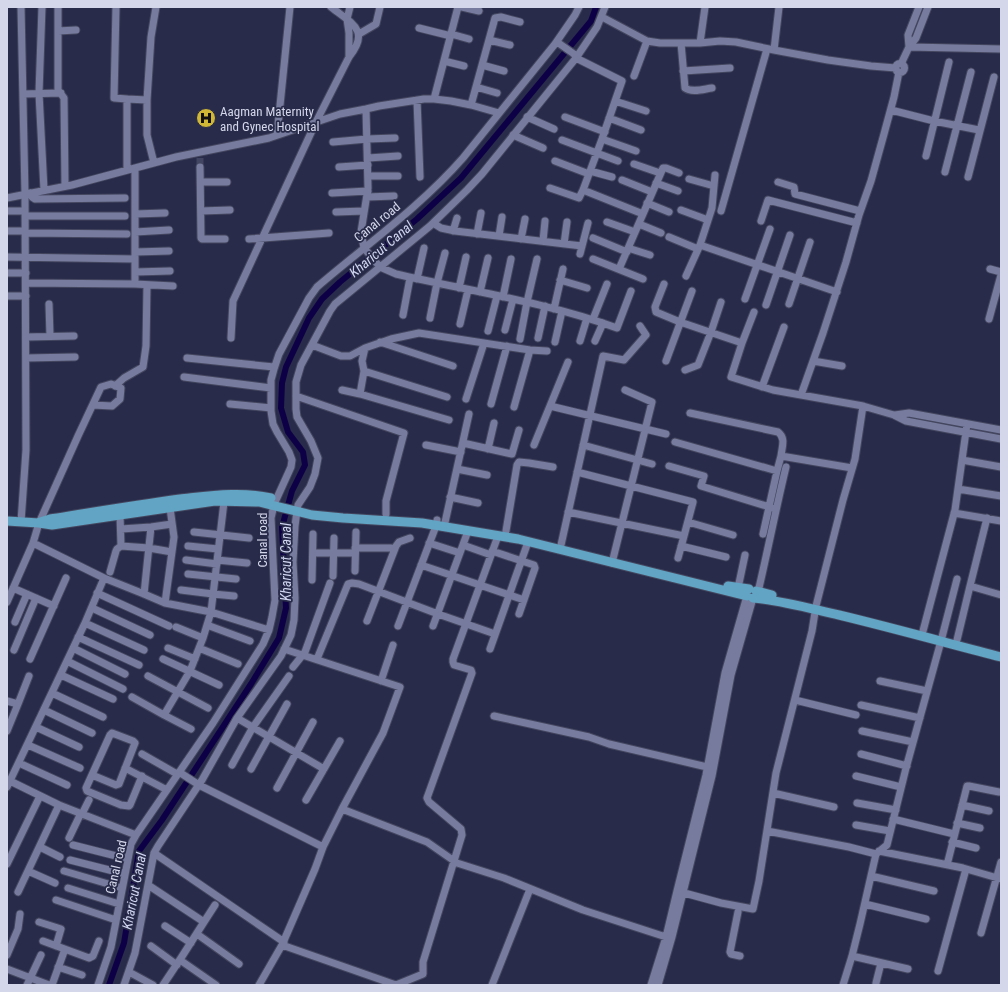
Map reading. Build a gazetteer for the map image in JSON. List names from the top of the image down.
{
  "streets": {
    "street": ["Canal road"]
  },
  "water": ["Kharicut Canal"],
  "places": {
    "hospital": ["Aagman Maternity and Gynec Hospital"]
  }
}
